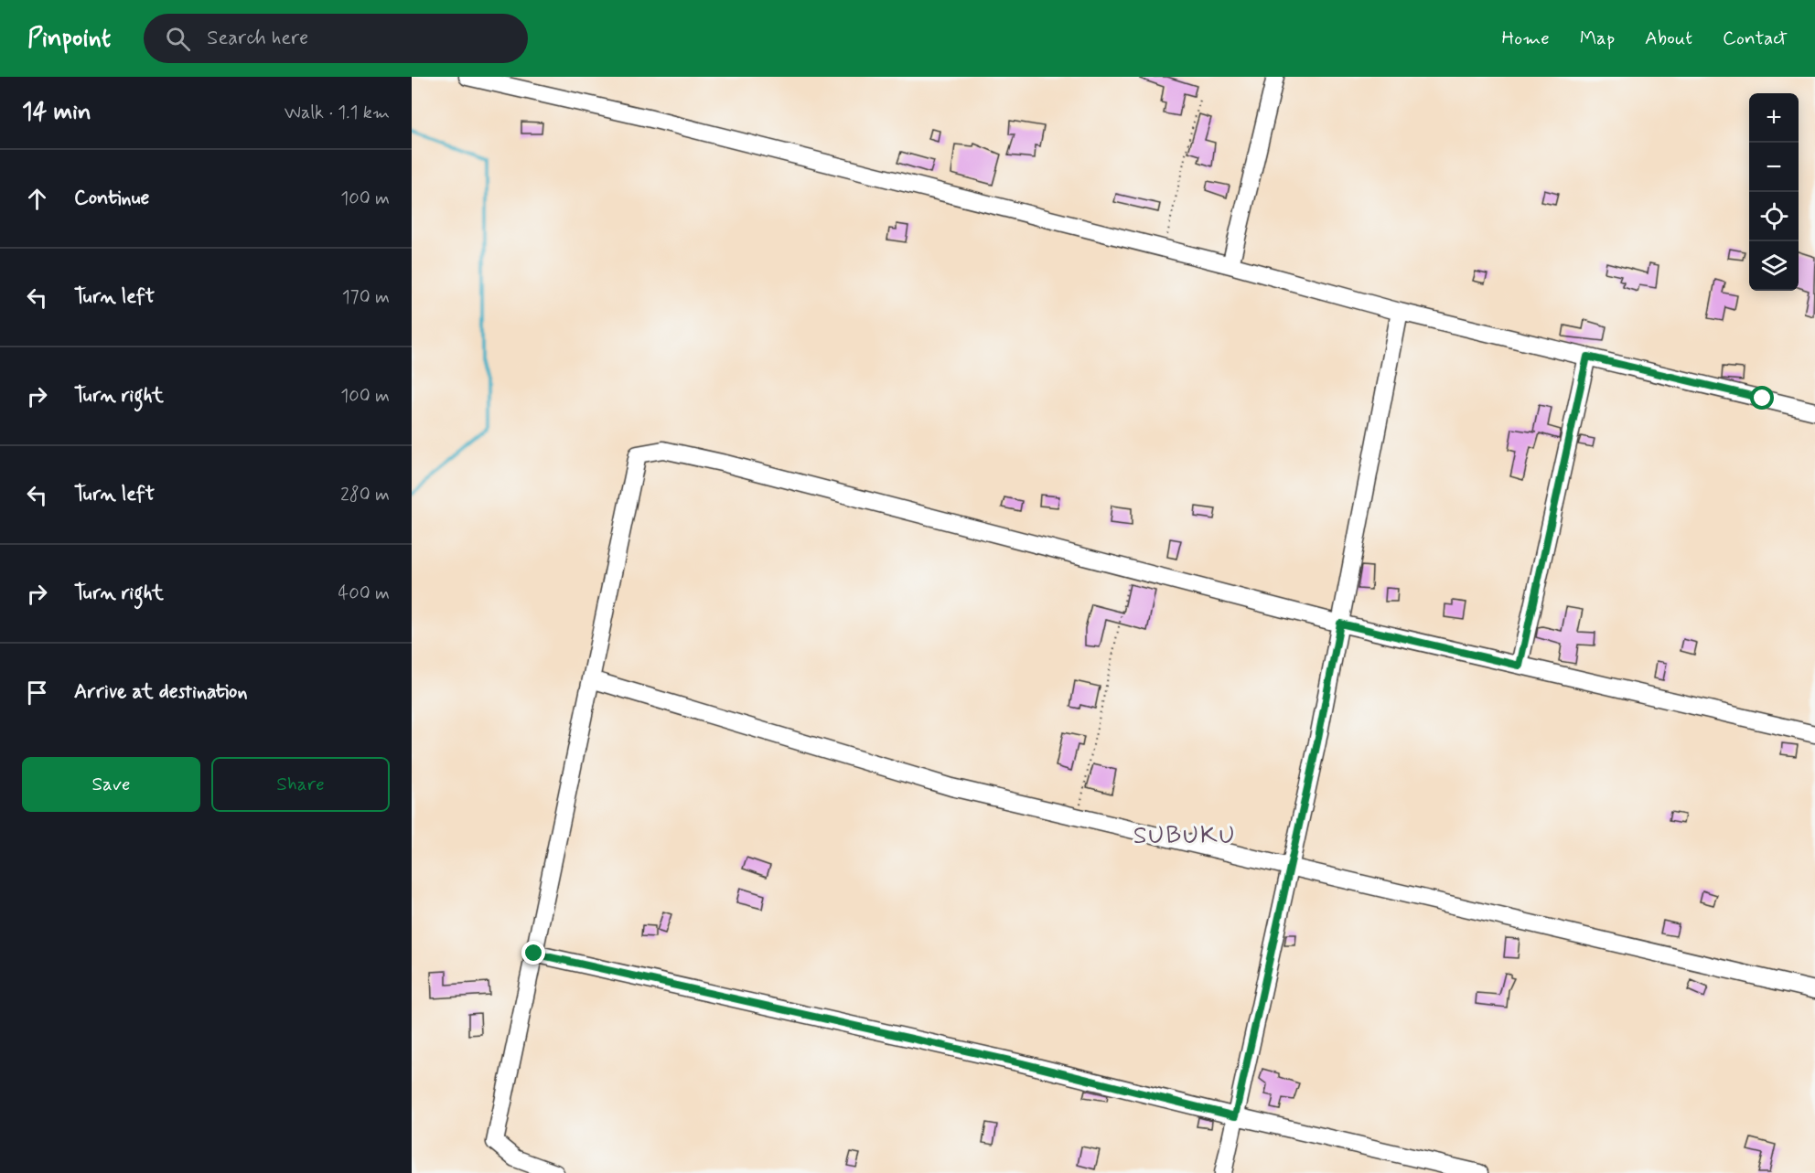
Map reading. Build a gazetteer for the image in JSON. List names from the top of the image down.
{
  "districts": ["SUBUKU"],
  "page": {
    "header": "Pinpoint",
    "search": "Search here",
    "nav": [
      "Home",
      "Map",
      "About",
      "Contact"
    ],
    "heading": ["14 min", "Walk · 1.1 km"],
    "map_buttons": ["+", "−"],
    "list": [
      ["Continue", "100 m"],
      ["Turn left", "170 m"],
      ["Turn right", "100 m"],
      ["Turn left", "280 m"],
      ["Turn right", "400 m"],
      "Arrive at destination"
    ],
    "buttons": ["Save", "Share"]
  }
}
